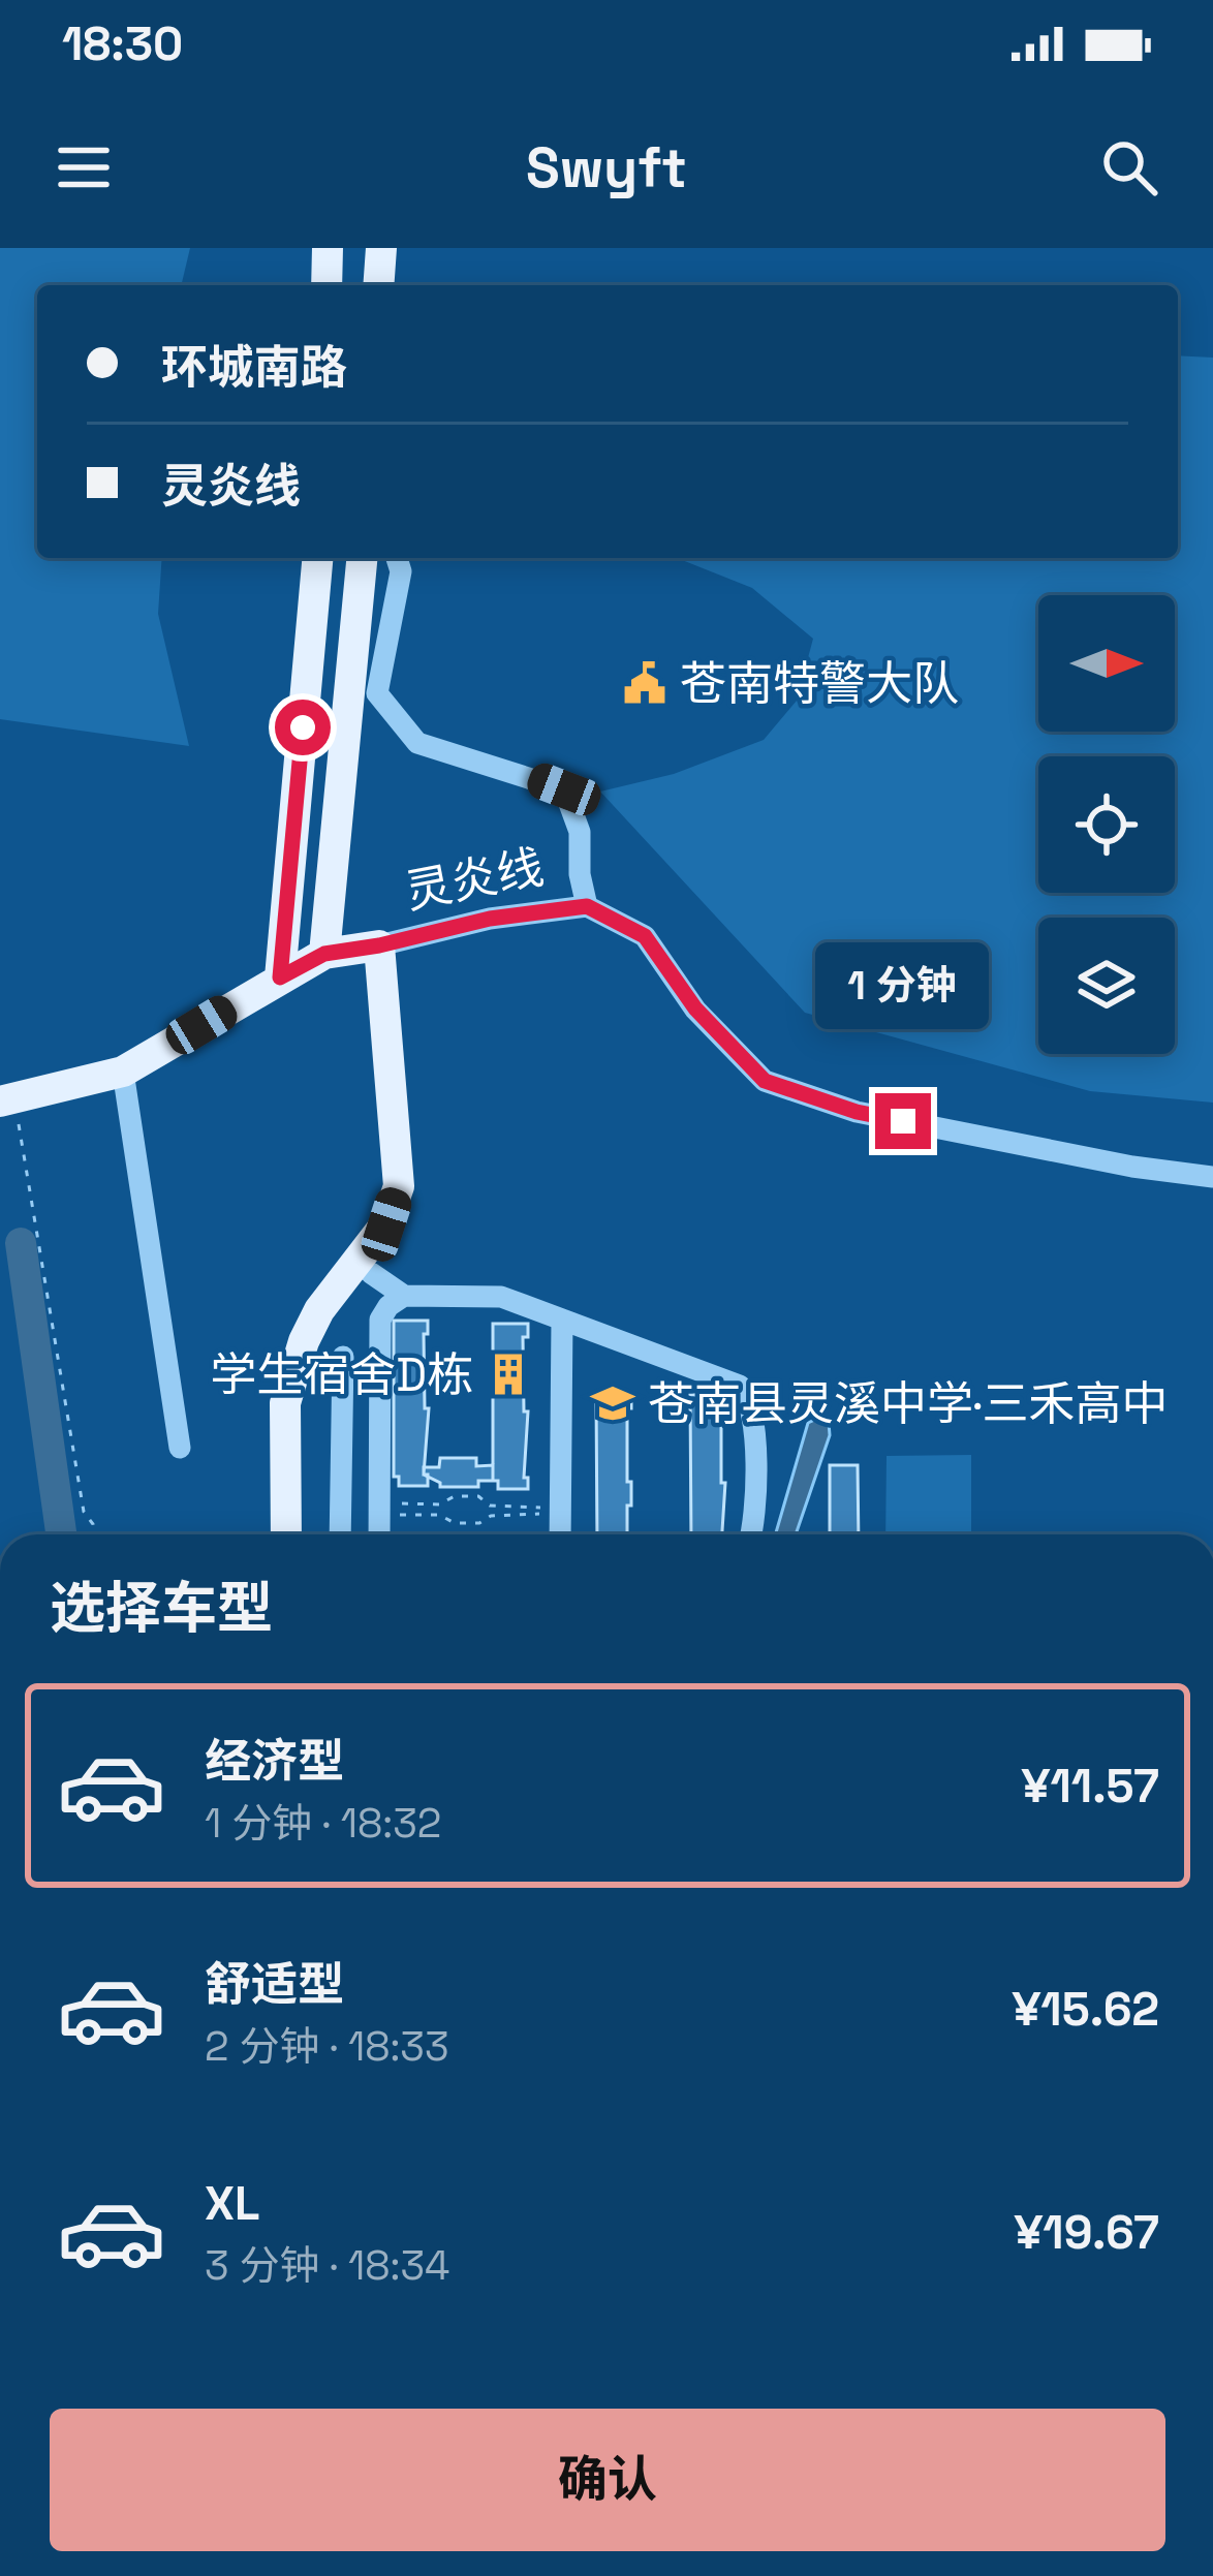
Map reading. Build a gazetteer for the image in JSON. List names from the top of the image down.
{
  "streets": {
    "main road": ["灵炎线"]
  },
  "places": {
    "public building": ["苍南特警大队"],
    "building": ["学生宿舍D栋"],
    "school or university": ["苍南县灵溪中学·三禾高中"]
  },
  "north": "right",
  "page": {
    "status": "18:30",
    "header": "Swyft",
    "banner": ["环城南路", "灵炎线"],
    "bubble": "1 分钟",
    "heading": "选择车型",
    "list": [
      {
        "name": "经济型",
        "note": "1 分钟 · 18:32",
        "value": "¥11.57"
      },
      {
        "name": "舒适型",
        "note": "2 分钟 · 18:33",
        "value": "¥15.62"
      },
      {
        "name": "XL",
        "note": "3 分钟 · 18:34",
        "value": "¥19.67"
      }
    ],
    "buttons": "确认"
  }
}
